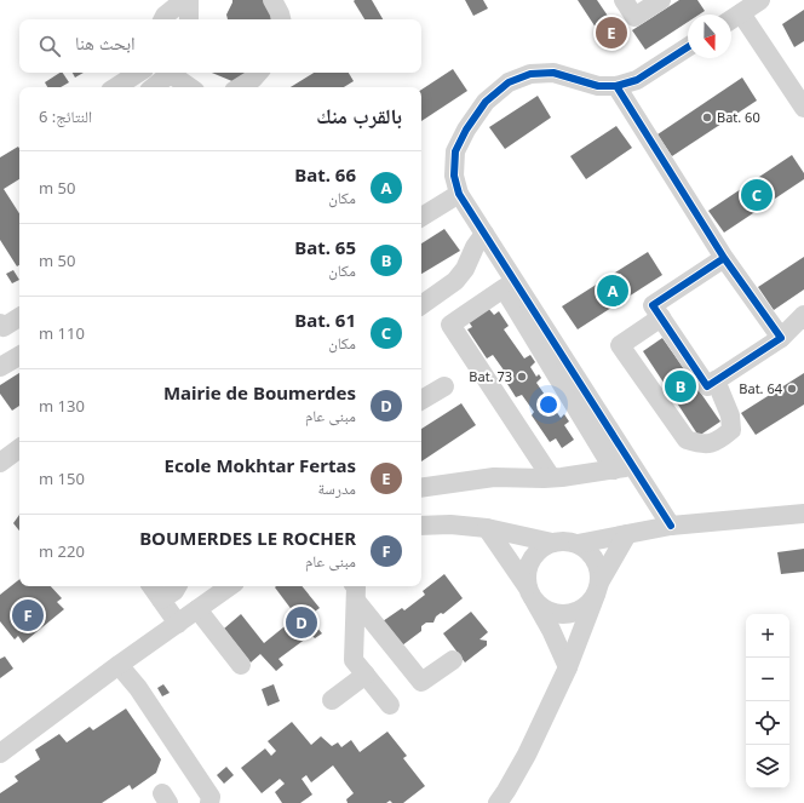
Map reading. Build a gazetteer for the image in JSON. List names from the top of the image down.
{
  "places": ["Bat. 60", "Bat. 73", "Bat. 64"],
  "north": "bottom",
  "page": {
    "pins": [
      "E",
      "C",
      "A",
      "B",
      "F",
      "D"
    ],
    "search": "ابحث هنا",
    "heading": ["بالقرب منك", "النتائج: 6"],
    "list": [
      {
        "mark": "A",
        "name": "Bat. 66",
        "note": "مكان",
        "value": "50 m"
      },
      {
        "mark": "B",
        "name": "Bat. 65",
        "note": "مكان",
        "value": "50 m"
      },
      {
        "mark": "C",
        "name": "Bat. 61",
        "note": "مكان",
        "value": "110 m"
      },
      {
        "mark": "D",
        "name": "Mairie de Boumerdes",
        "note": "مبنى عام",
        "value": "130 m"
      },
      {
        "mark": "E",
        "name": "Ecole Mokhtar Fertas",
        "note": "مدرسة",
        "value": "150 m"
      },
      {
        "mark": "F",
        "name": "BOUMERDES LE ROCHER",
        "note": "مبنى عام",
        "value": "220 m"
      }
    ],
    "map_buttons": ["+", "−"]
  }
}
